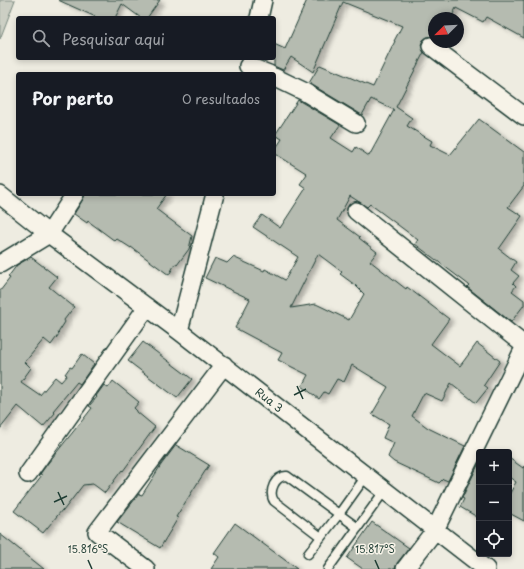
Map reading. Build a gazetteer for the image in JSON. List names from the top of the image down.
{
  "streets": {
    "street": ["Rua 3"]
  },
  "north": "bottom left",
  "page": {
    "search": "Pesquisar aqui",
    "heading": ["Por perto", "0 resultados"],
    "map_buttons": ["+", "−"]
  },
  "coordinates": ["15.816°S", "15.817°S"]
}
